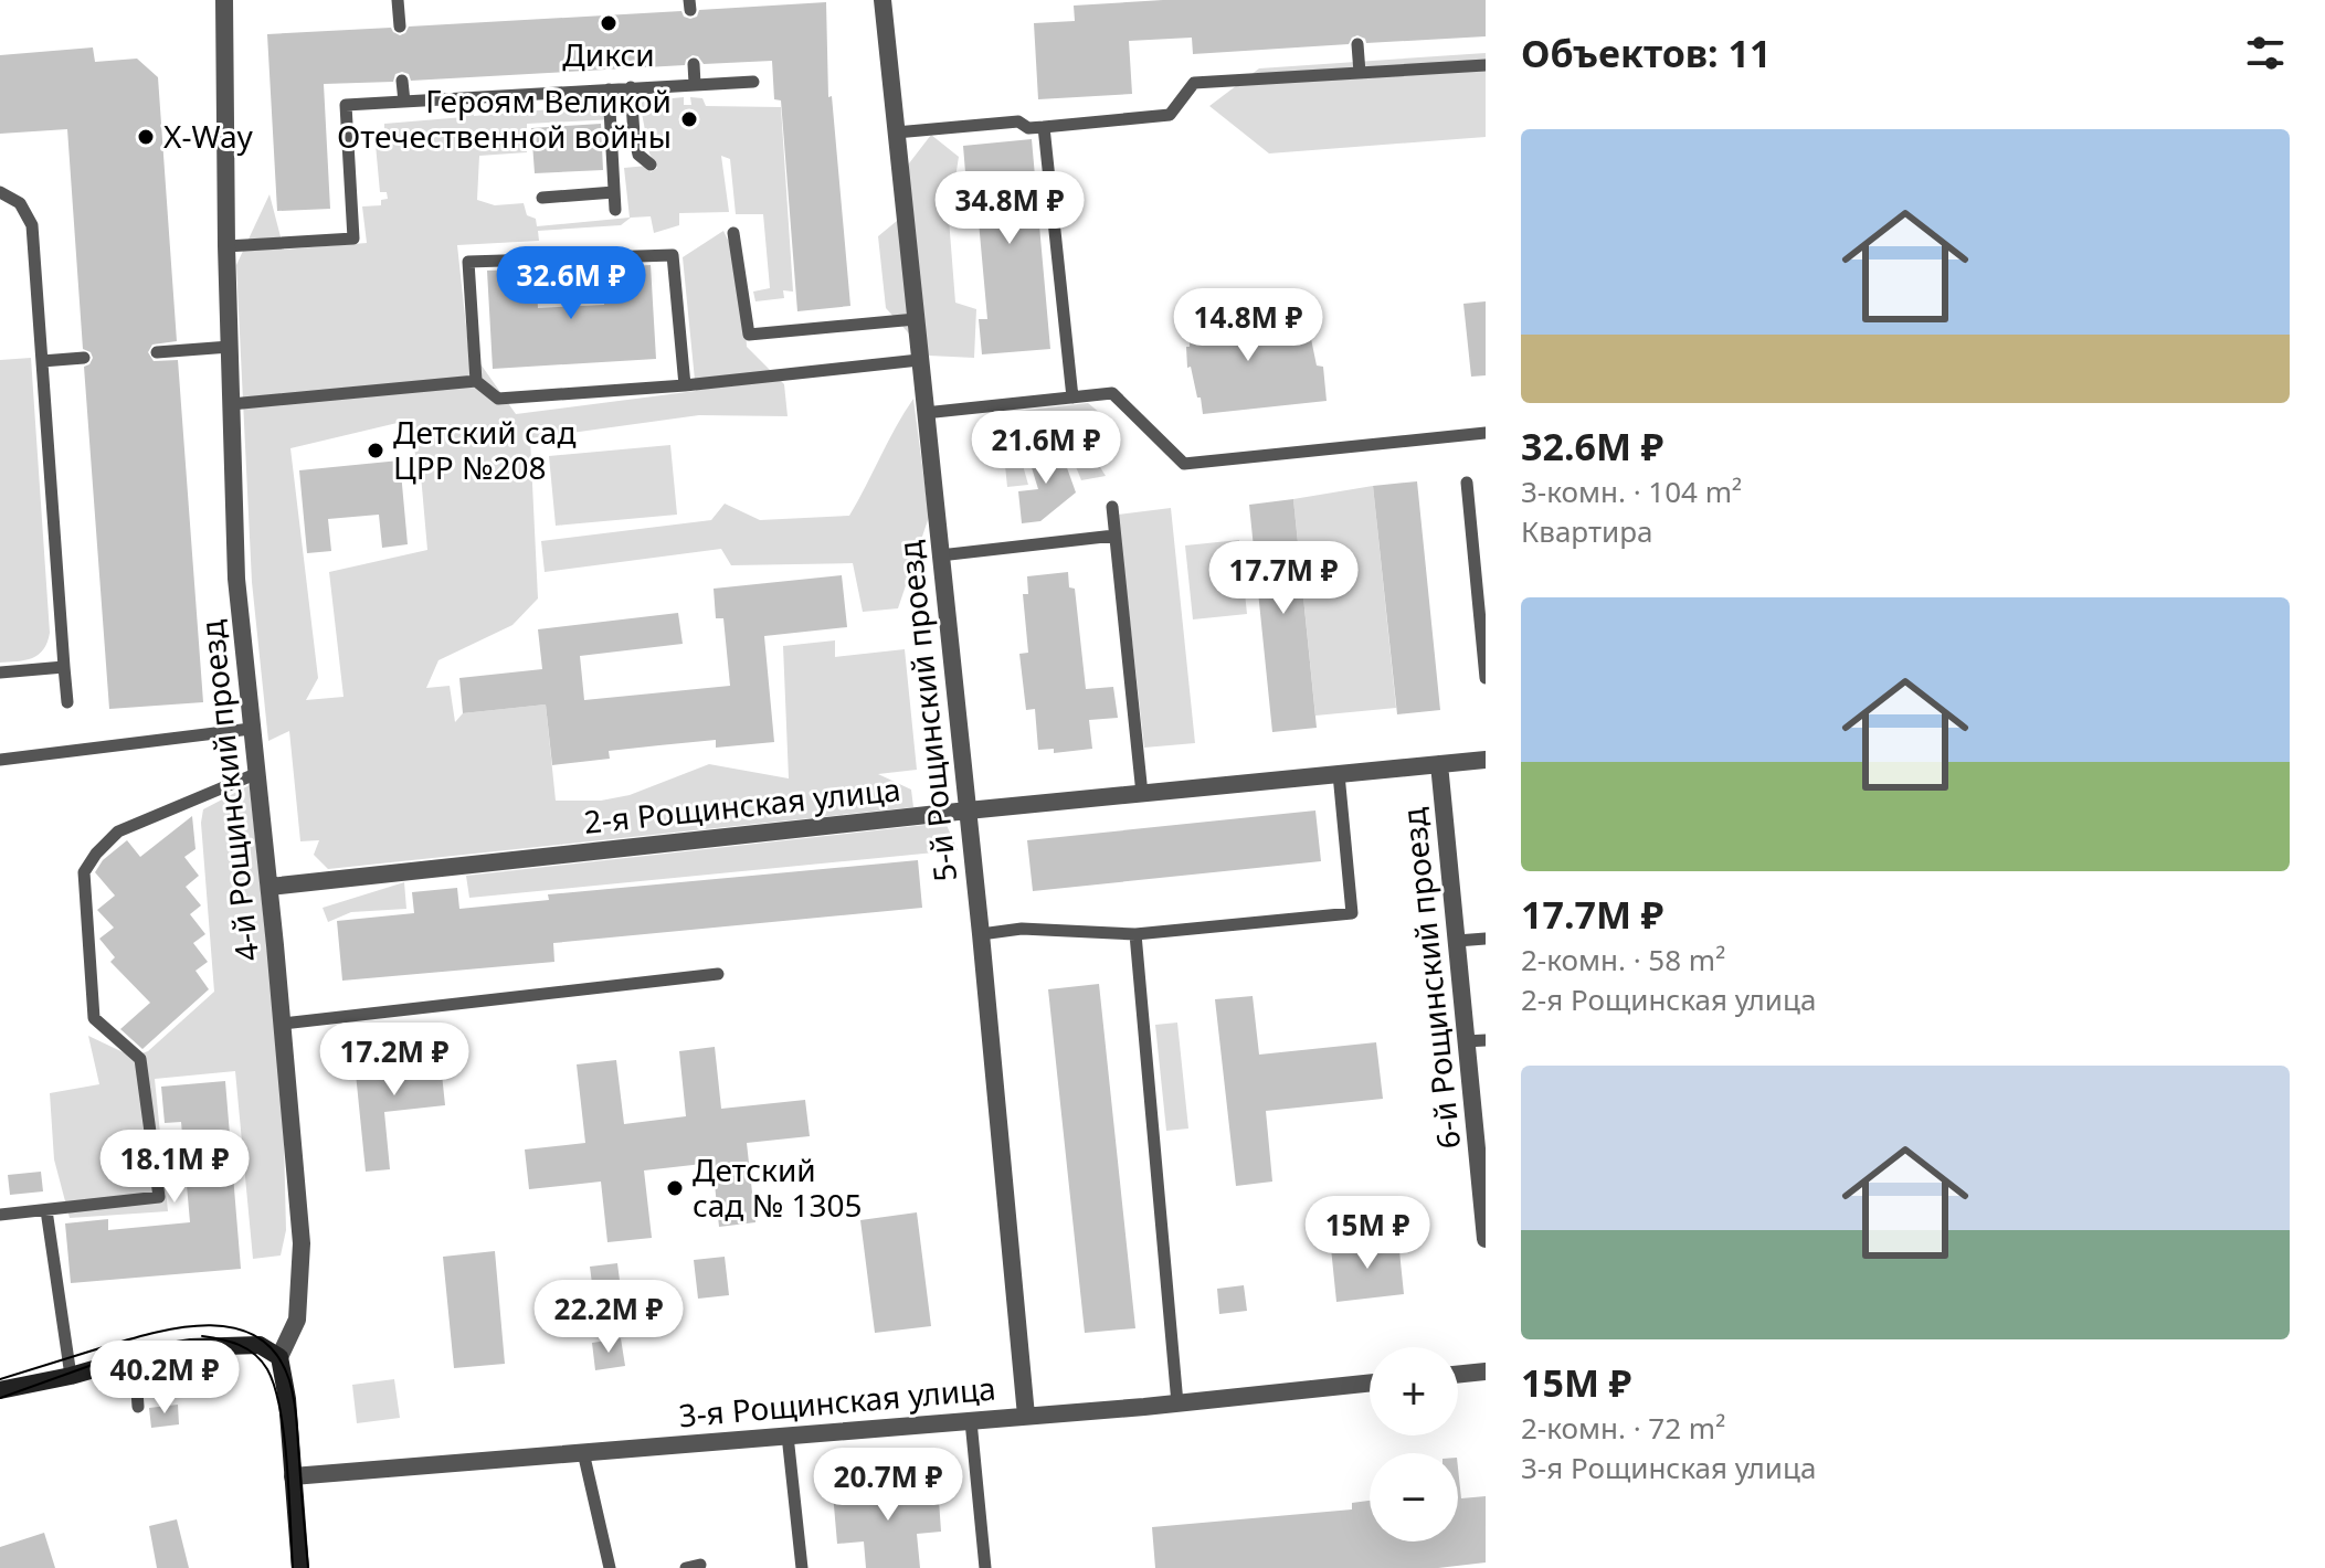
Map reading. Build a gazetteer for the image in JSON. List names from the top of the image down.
{
  "streets": {
    "street": [
      "5-й Рощинский проезд",
      "4-й Рощинский проезд",
      "2-я Рощинская улица",
      "6-й Рощинский проезд",
      "3-я Рощинская улица"
    ]
  },
  "crossings": [
    ["5-й Рощинский проезд", "2-я Рощинская улица"],
    ["5-й Рощинский проезд", "3-я Рощинская улица"],
    ["4-й Рощинский проезд", "2-я Рощинская улица"],
    ["2-я Рощинская улица", "6-й Рощинский проезд"]
  ],
  "places": [
    "Дикси",
    "Героям Великой Отечественной войны",
    "X-Way",
    "Детский сад ЦРР №208",
    "Детский сад № 1305"
  ],
  "page": {
    "heading": "Объектов: 11",
    "list": [
      {
        "name": "32.6M ₽",
        "note": "3-комн. · 104 m² · Квартира"
      },
      {
        "name": "17.7M ₽",
        "note": "2-комн. · 58 m² · 2-я Рощинская улица"
      },
      {
        "name": "15M ₽",
        "note": "2-комн. · 72 m² · 3-я Рощинская улица"
      }
    ],
    "price": [
      "34.8M ₽",
      "32.6M ₽",
      "14.8M ₽",
      "21.6M ₽",
      "17.7M ₽",
      "17.2M ₽",
      "18.1M ₽",
      "15M ₽",
      "22.2M ₽",
      "40.2M ₽",
      "20.7M ₽"
    ],
    "map_buttons": ["+", "−"]
  }
}
